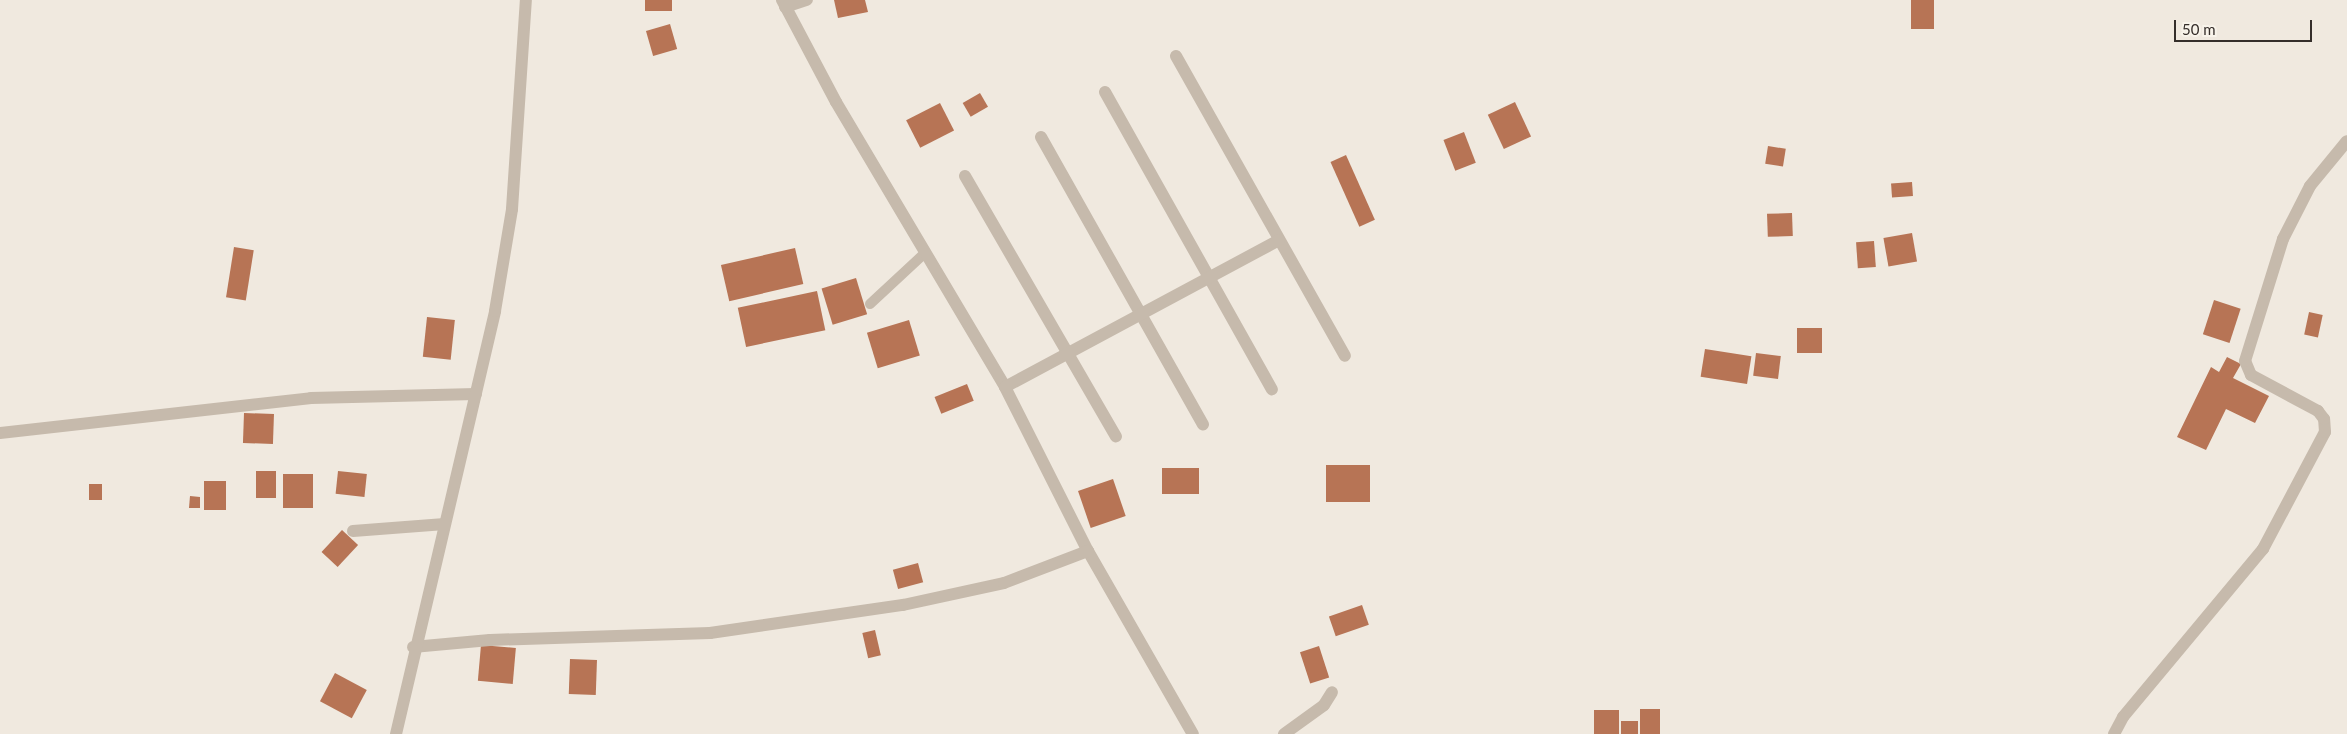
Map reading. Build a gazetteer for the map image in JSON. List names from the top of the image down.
{
  "scale_bar": "50 m"
}
